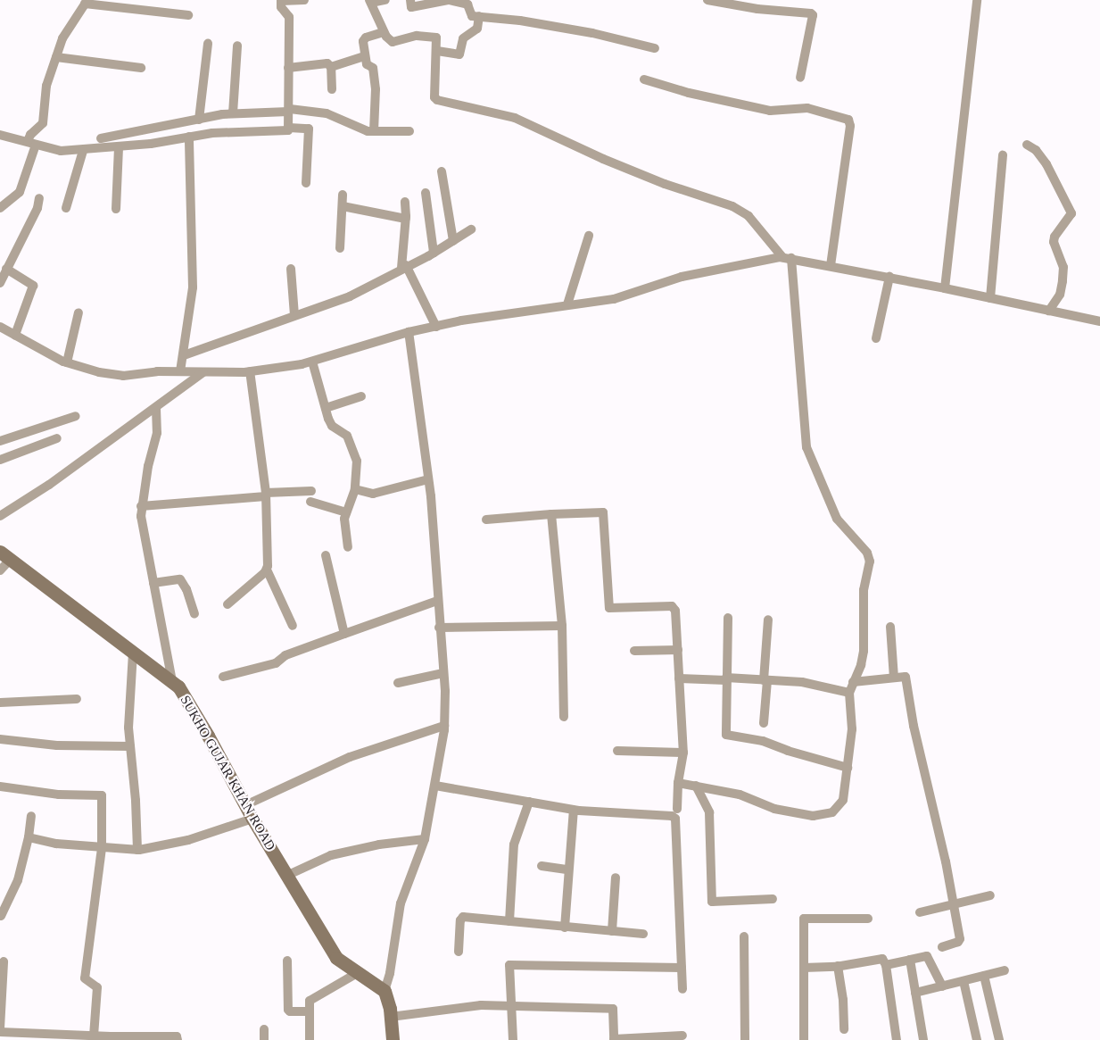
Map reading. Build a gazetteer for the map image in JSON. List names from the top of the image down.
{
  "streets": {
    "main road": ["SUKHO GUJAR KHAN ROAD"]
  }
}
